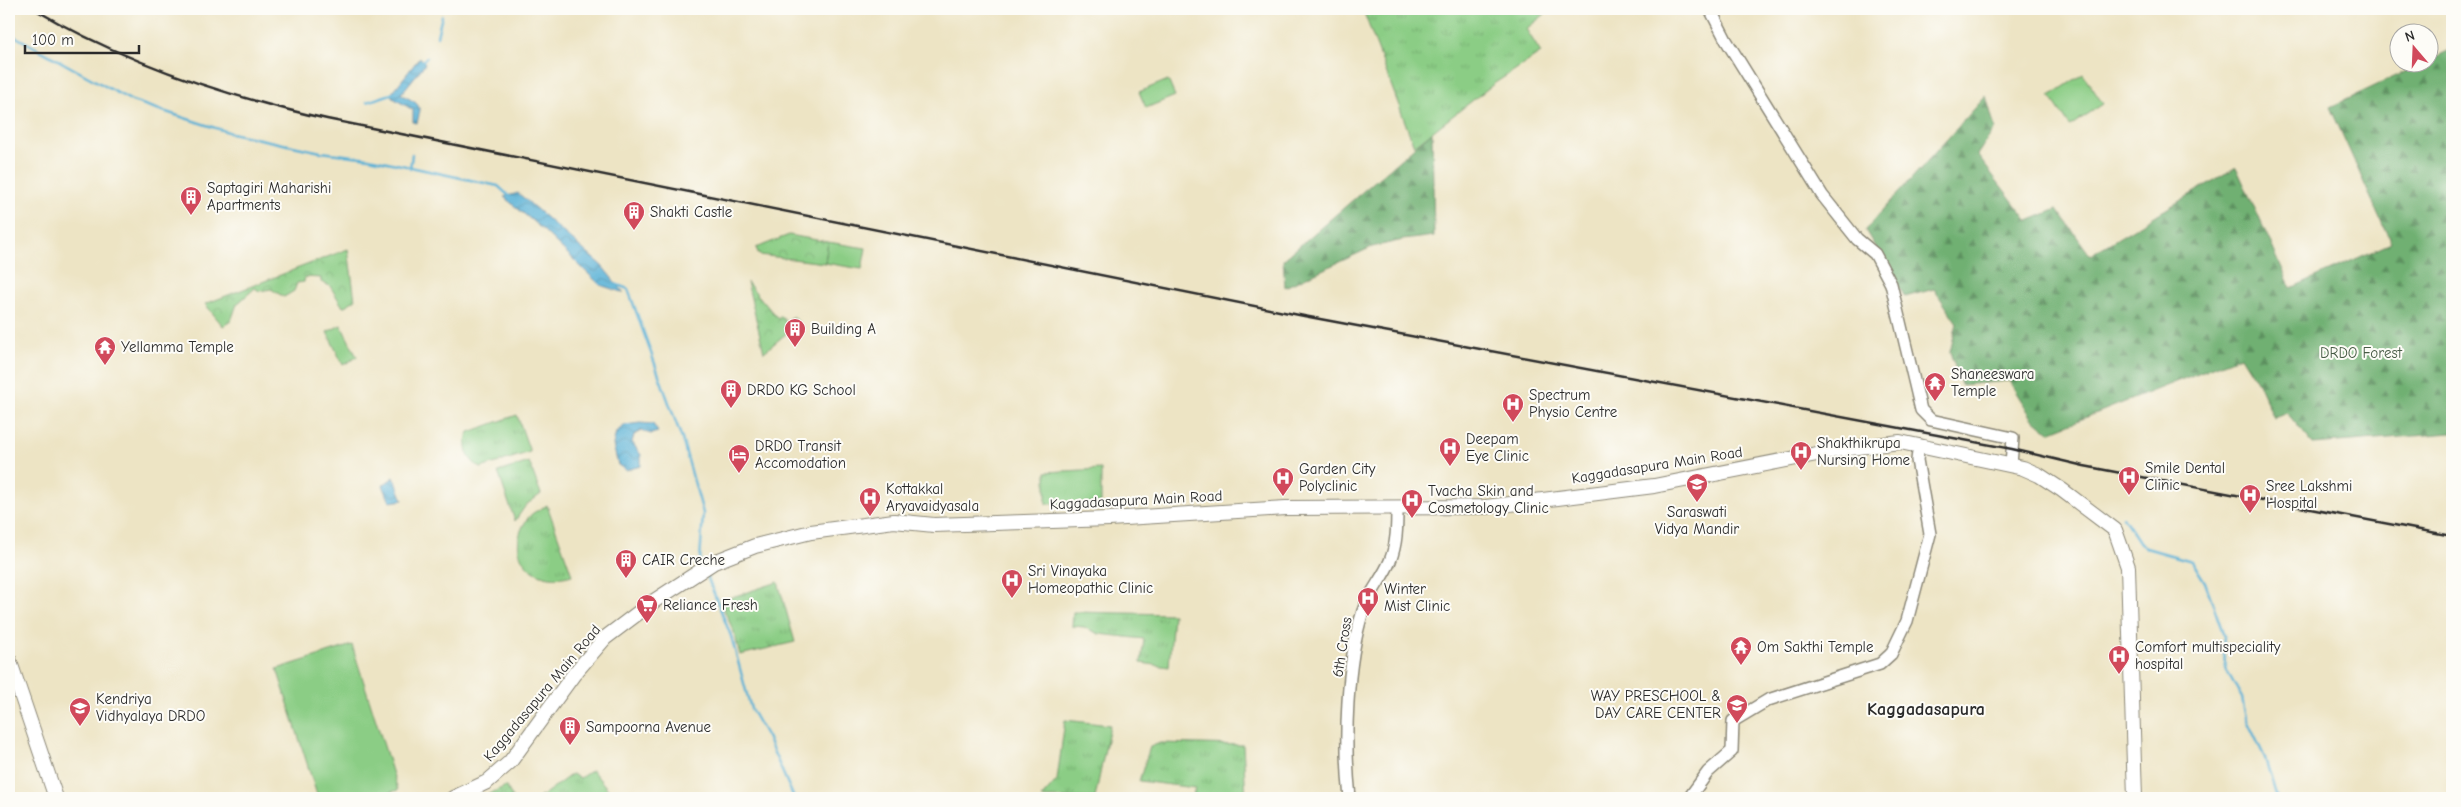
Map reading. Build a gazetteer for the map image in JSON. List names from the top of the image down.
{
  "streets": {
    "main road": ["Kaggadasapura Main Road"],
    "street": ["6th Cross"]
  },
  "crossings": [
    ["Kaggadasapura Main Road", "6th Cross"]
  ],
  "districts": ["Kaggadasapura"],
  "parks": ["DRDO Forest"],
  "places": {
    "building": [
      "Saptagiri Maharishi Apartments",
      "Shakti Castle",
      "Building A",
      "DRDO KG School",
      "CAIR Creche",
      "Sampoorna Avenue"
    ],
    "temple": ["Yellamma Temple", "Shaneeswara Temple", "Om Sakthi Temple"],
    "hospital": [
      "Spectrum Physio Centre",
      "Deepam Eye Clinic",
      "Shakthikrupa Nursing Home",
      "Smile Dental Clinic",
      "Garden City Polyclinic",
      "Sree Lakshmi Hospital",
      "Kottakkal Aryavaidyasala",
      "Tvacha Skin and Cosmetology Clinic",
      "Sri Vinayaka Homeopathic Clinic",
      "Winter Mist Clinic",
      "Comfort multispeciality hospital"
    ],
    "hotel": ["DRDO Transit Accomodation"],
    "school or university": ["Saraswati Vidya Mandir", "WAY PRESCHOOL & DAY CARE CENTER", "Kendriya Vidhyalaya DRDO"],
    "supermarket": ["Reliance Fresh"]
  },
  "scale_bar": "100 m",
  "north": "top"
}
